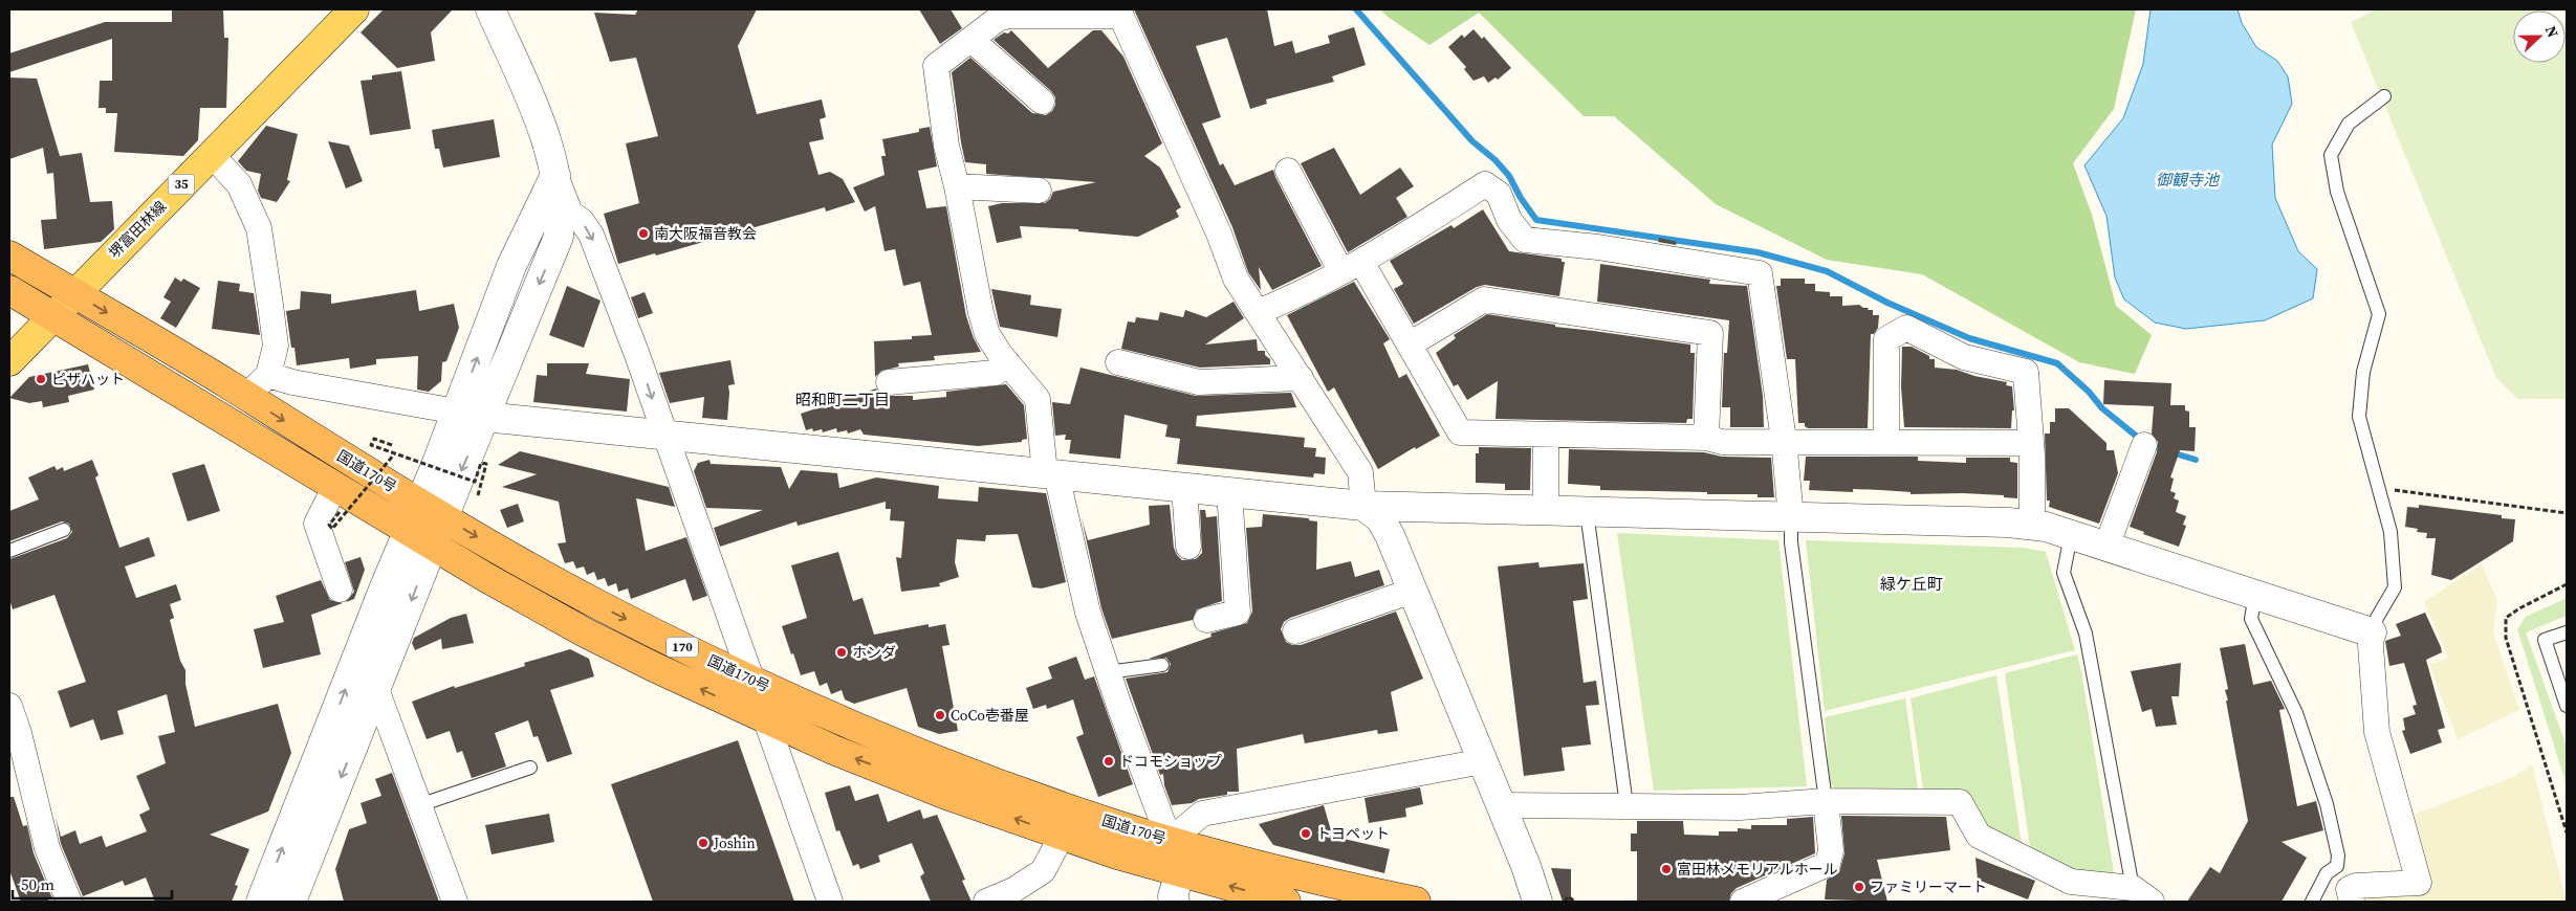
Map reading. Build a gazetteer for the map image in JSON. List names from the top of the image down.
{
  "streets": {
    "highway": ["国道170号", "170"],
    "main road": ["35", "堺富田林線"]
  },
  "crossings": [
    ["堺富田林線", "国道170号"]
  ],
  "districts": ["昭和町二丁目", "緑ケ丘町"],
  "water": ["御観寺池"],
  "places": [
    "南大阪福音教会",
    "ピザハット",
    "ホンダ",
    "CoCo壱番屋",
    "ドコモショップ",
    "トヨペット",
    "Joshin",
    "富田林メモリアルホール",
    "ファミリーマート"
  ],
  "scale_bar": "50 m",
  "north": "right"
}
